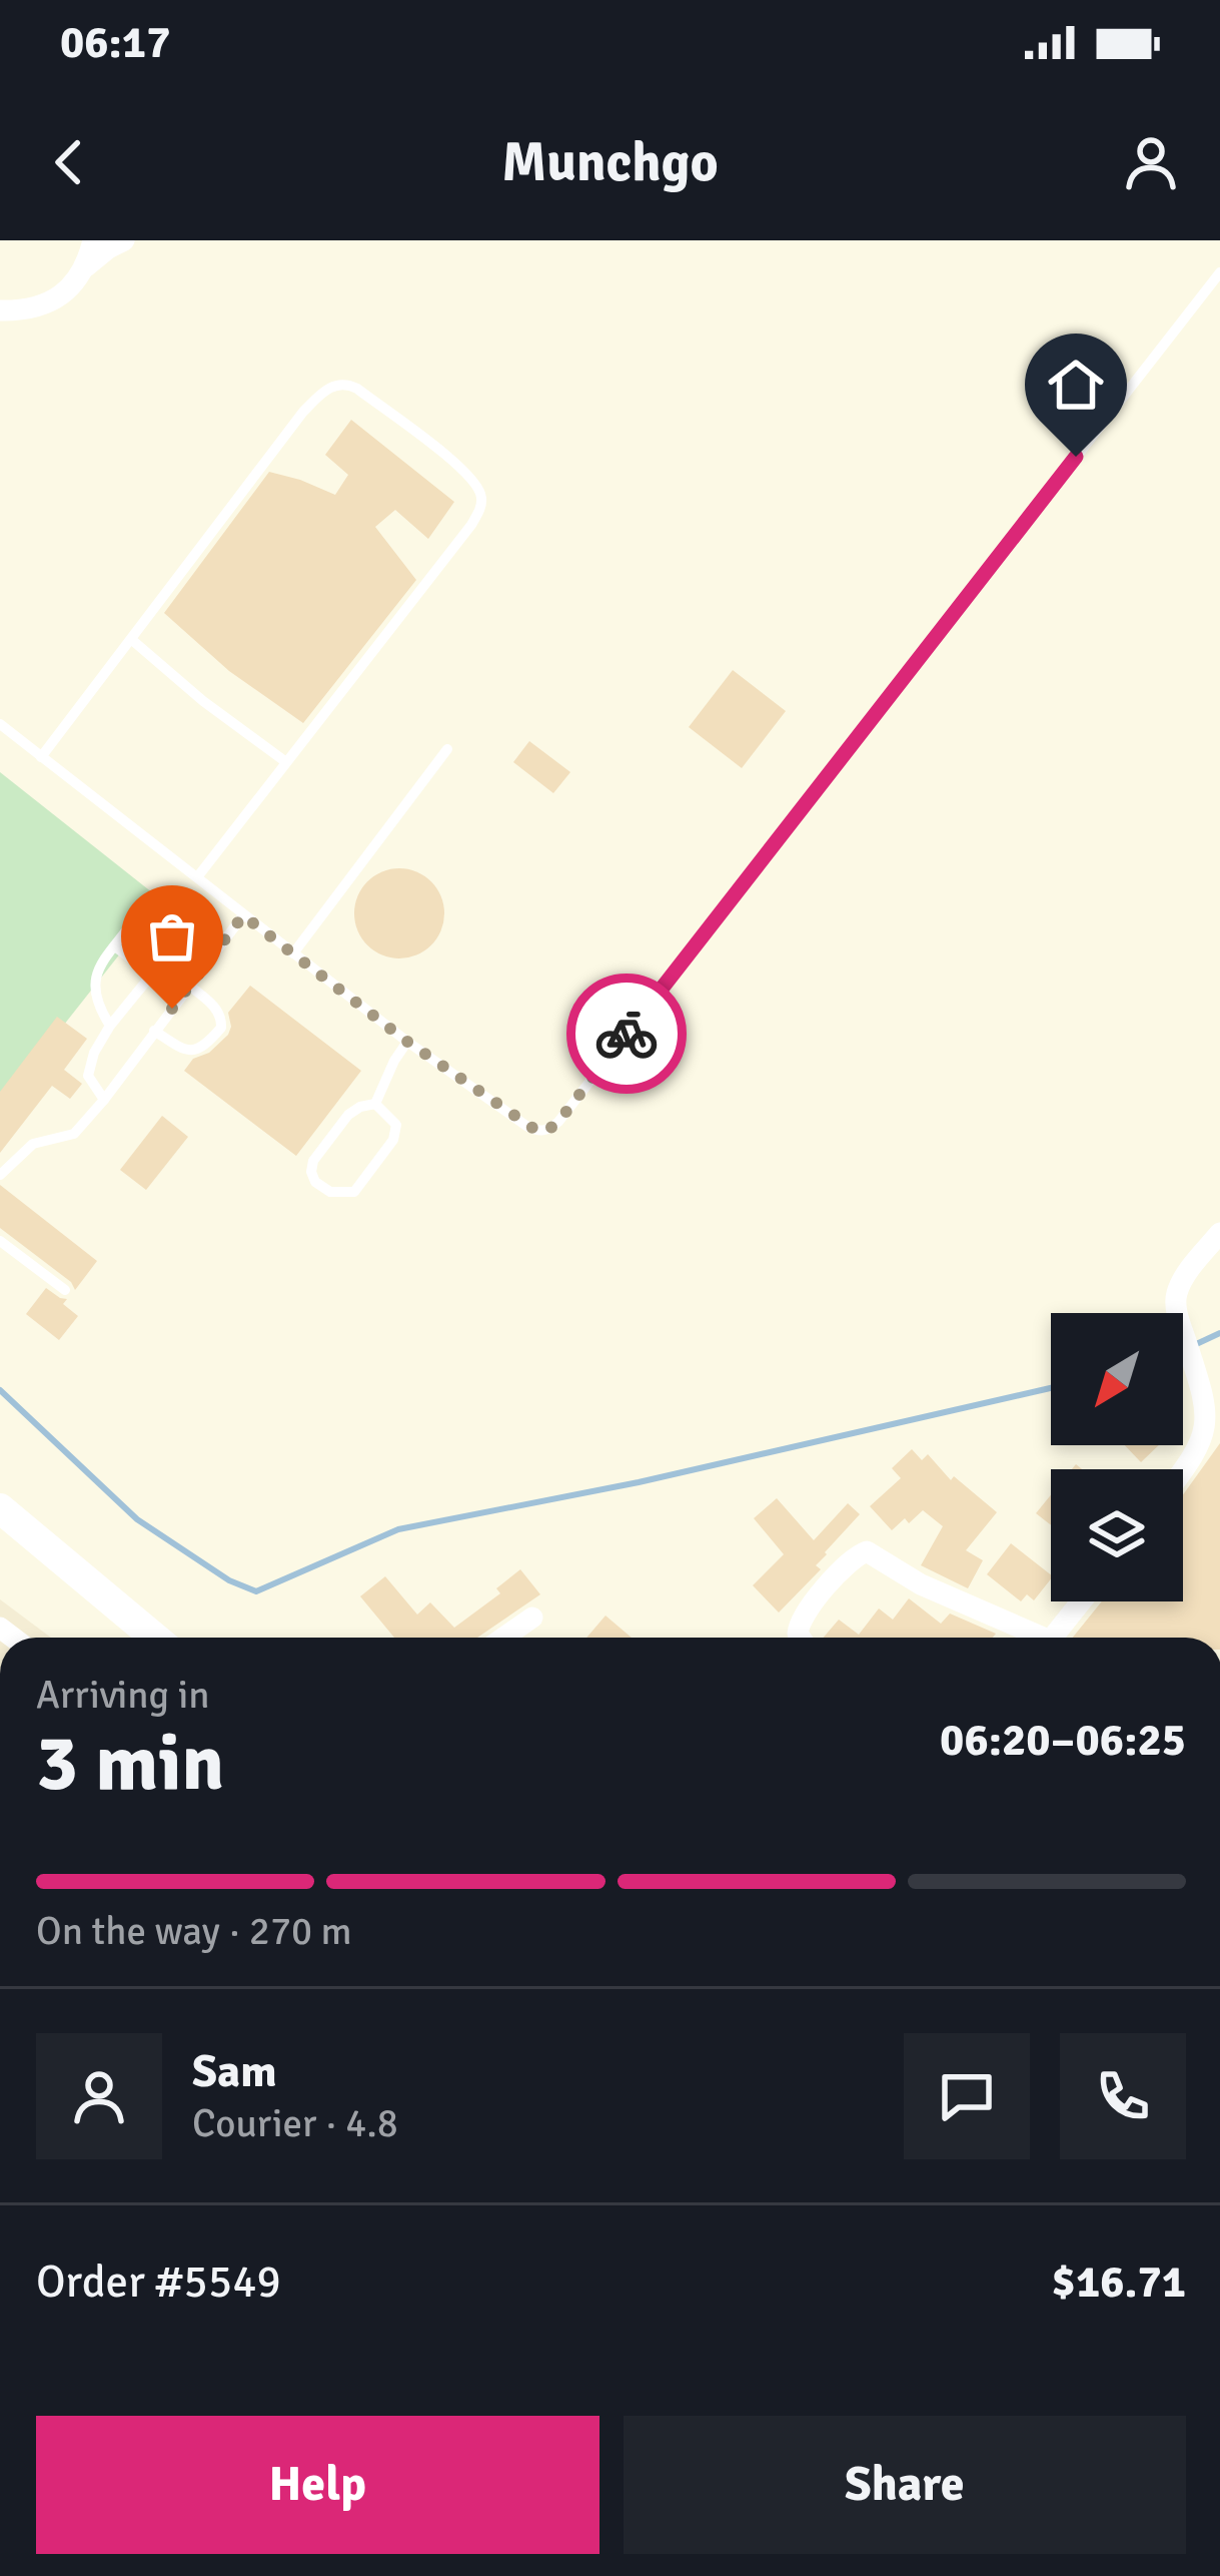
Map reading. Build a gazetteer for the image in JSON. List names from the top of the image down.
{
  "north": "bottom left",
  "page": {
    "status": "06:17",
    "header": "Munchgo",
    "heading": ["3 min", "Arriving in", "06:20–06:25"],
    "panel": [
      "Sam",
      "Courier · 4.8",
      "Order #5549",
      "$16.71"
    ],
    "bar": "On the way · 270 m",
    "buttons": ["Help", "Share"]
  }
}
